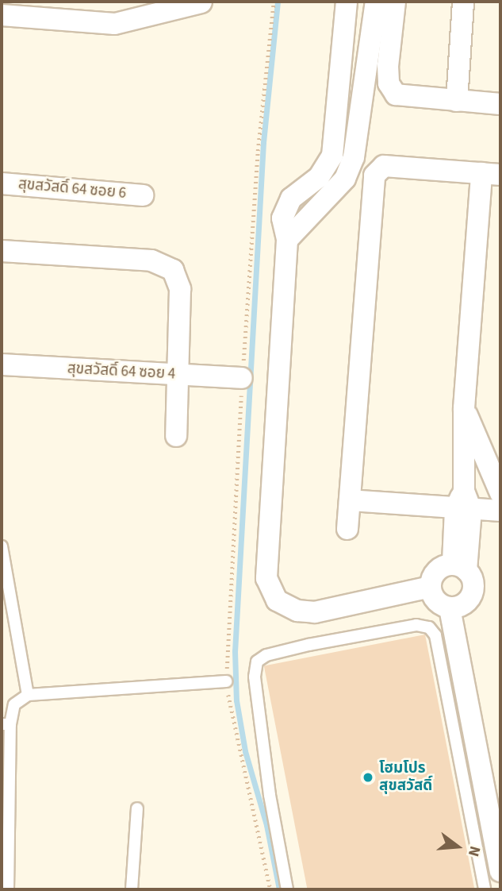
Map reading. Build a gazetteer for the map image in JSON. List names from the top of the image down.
{
  "streets": {
    "street": ["สุขสวัสดิ์ 64 ซอย 6", "สุขสวัสดิ์ 64 ซอย 4"]
  },
  "places": ["โฮมโปร สุขสวัสดิ์"],
  "north": "right"
}
